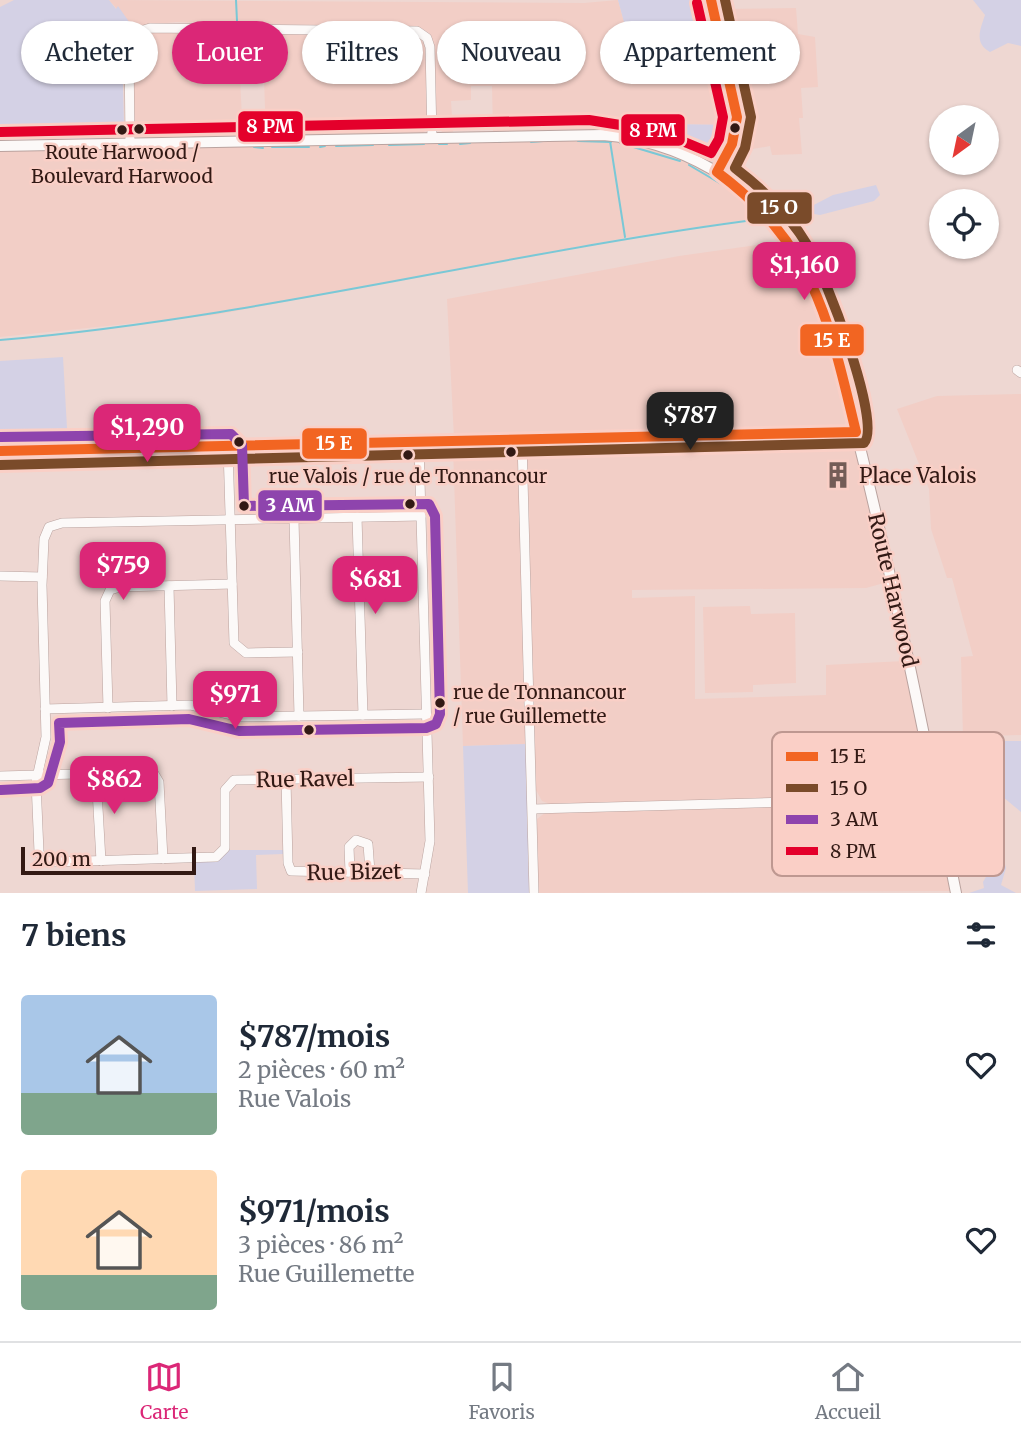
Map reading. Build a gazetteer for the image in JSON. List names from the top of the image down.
{
  "streets": {
    "main road": ["Route Harwood"],
    "street": ["Rue Ravel", "Rue Bizet"]
  },
  "crossings": [
    ["Rue Ravel", "Rue Bizet"]
  ],
  "places": {
    "other": ["Route Harwood / Boulevard Harwood", "rue Valois / rue de Tonnancour", "rue de Tonnancour / rue Guillemette"],
    "building": ["Place Valois"]
  },
  "legend": [
    "15 E",
    "15 O",
    "3 AM",
    "8 PM"
  ],
  "scale_bar": "200 m",
  "north": "bottom left",
  "page": {
    "chip": [
      "Acheter",
      "Louer",
      "Filtres",
      "Nouveau",
      "Appartement"
    ],
    "price": [
      "$1,160",
      "$787",
      "$1,290",
      "$759",
      "$681",
      "$971",
      "$862"
    ],
    "scale": "200 m",
    "heading": "7 biens",
    "list": [
      {
        "name": "$787/mois",
        "note": "2 pièces · 60 m² · Rue Valois"
      },
      {
        "name": "$971/mois",
        "note": "3 pièces · 86 m² · Rue Guillemette"
      }
    ],
    "tabs": ["Carte", "Favoris", "Accueil"]
  }
}
